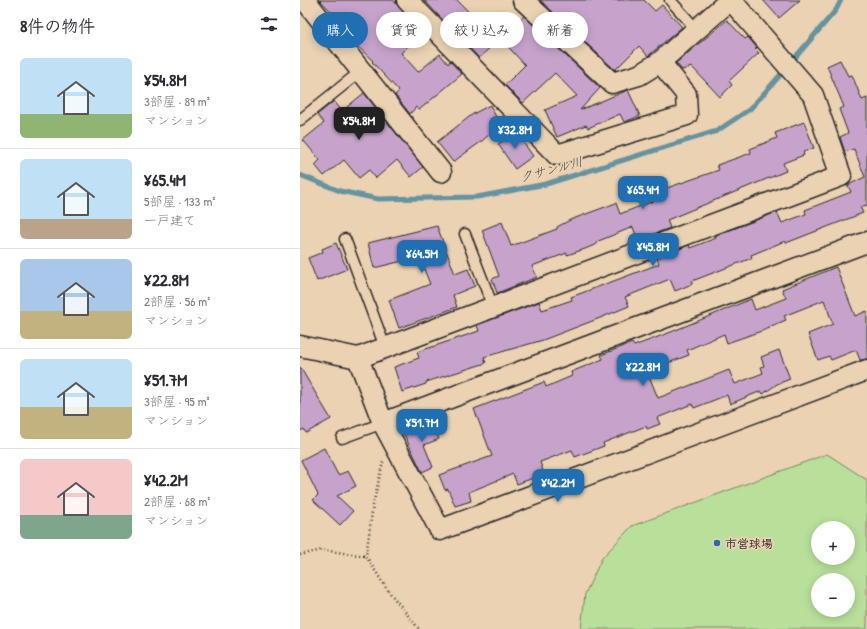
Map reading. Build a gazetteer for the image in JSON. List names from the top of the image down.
{
  "water": ["クサンル川"],
  "places": ["市営球場"],
  "page": {
    "heading": "8件の物件",
    "chip": [
      "購入",
      "賃貸",
      "絞り込み",
      "新着"
    ],
    "list": [
      {
        "name": "¥54.8M",
        "note": "3部屋 · 89 m² · マンション"
      },
      {
        "name": "¥65.4M",
        "note": "5部屋 · 133 m² · 一戸建て"
      },
      {
        "name": "¥22.8M",
        "note": "2部屋 · 56 m² · マンション"
      },
      {
        "name": "¥51.7M",
        "note": "3部屋 · 95 m² · マンション"
      },
      {
        "name": "¥42.2M",
        "note": "2部屋 · 68 m² · マンション"
      }
    ],
    "price": [
      "¥54.8M",
      "¥32.8M",
      "¥65.4M",
      "¥45.8M",
      "¥64.5M",
      "¥22.8M",
      "¥51.7M",
      "¥42.2M"
    ],
    "map_buttons": ["+", "−"]
  }
}
